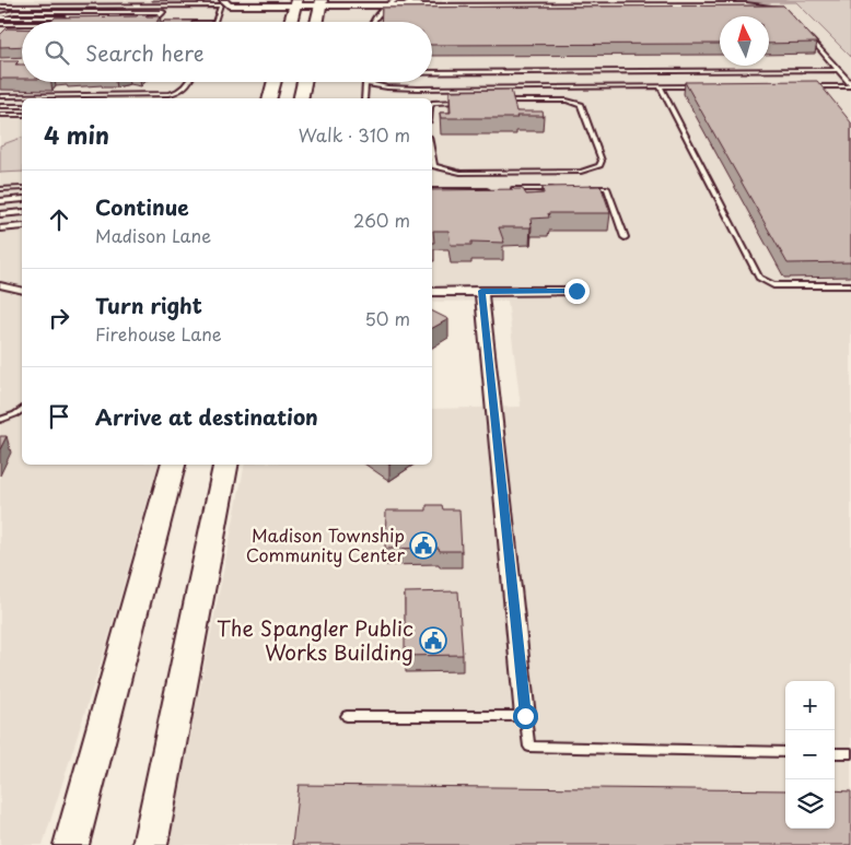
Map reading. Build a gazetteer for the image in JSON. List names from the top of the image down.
{
  "places": {
    "public building": ["Madison Township Community Center", "The Spangler Public Works Building"]
  },
  "north": "top",
  "page": {
    "search": "Search here",
    "heading": ["4 min", "Walk · 310 m"],
    "list": [
      ["Continue", "Madison Lane", "260 m"],
      ["Turn right", "Firehouse Lane", "50 m"],
      "Arrive at destination"
    ],
    "map_buttons": ["+", "−"]
  }
}
